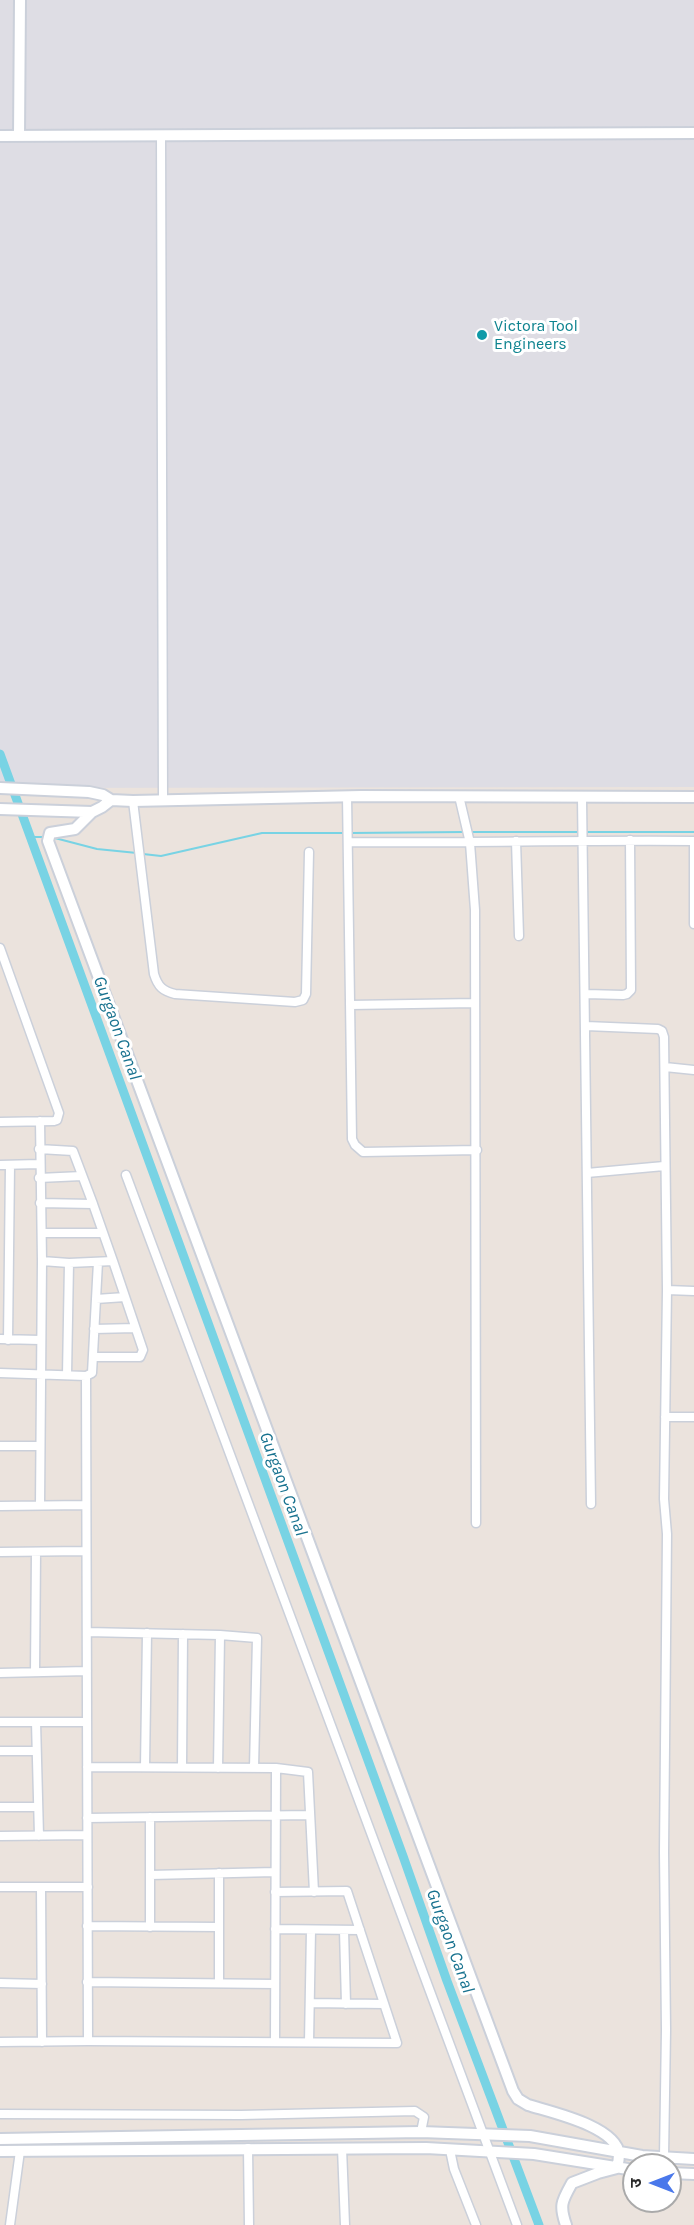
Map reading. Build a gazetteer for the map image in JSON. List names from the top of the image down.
{
  "water": ["Gurgaon Canal"],
  "places": ["Victora Tool Engineers"],
  "north": "left"
}
